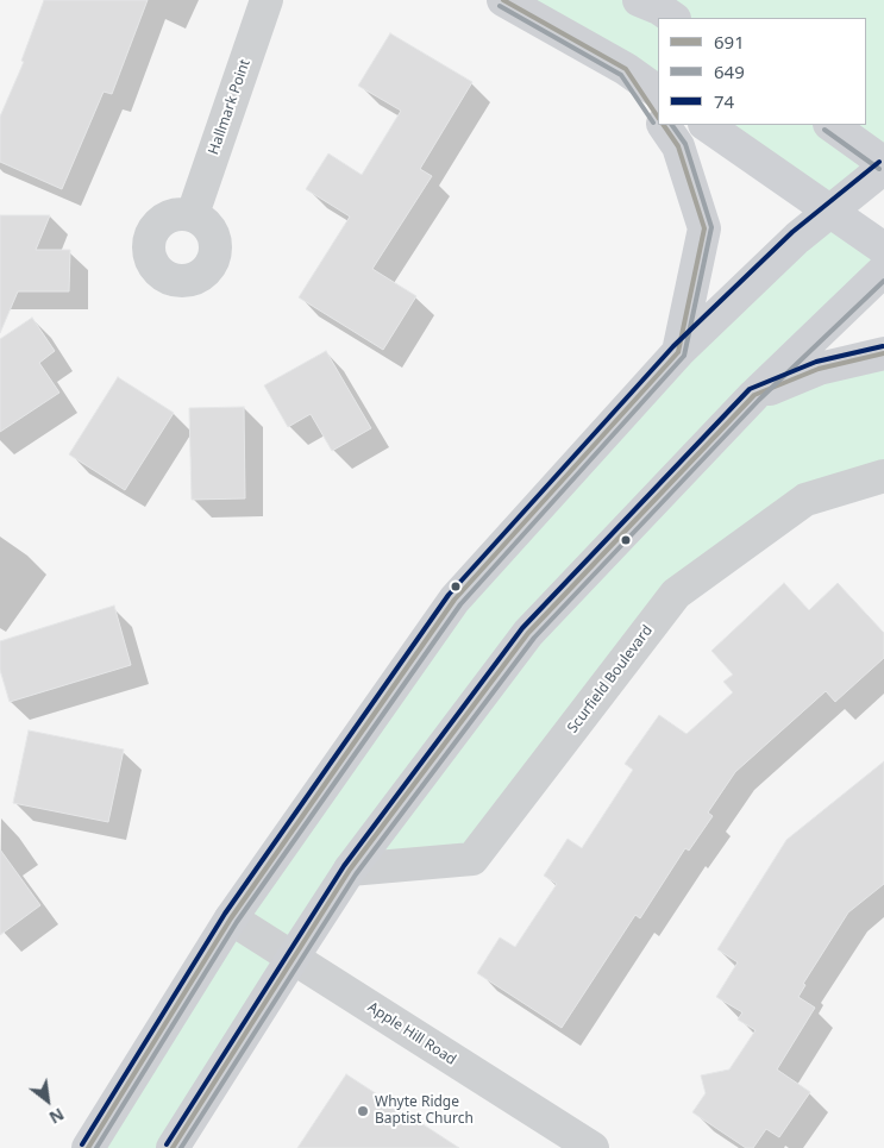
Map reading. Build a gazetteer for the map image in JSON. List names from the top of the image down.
{
  "streets": {
    "street": ["Hallmark Point", "Scurfield Boulevard", "Apple Hill Road"]
  },
  "places": ["Whyte Ridge Baptist Church"],
  "lines": ["transit line 691", "transit line 649", "transit line 74"],
  "legend": ["691", "649", "74"],
  "north": "bottom right"
}
